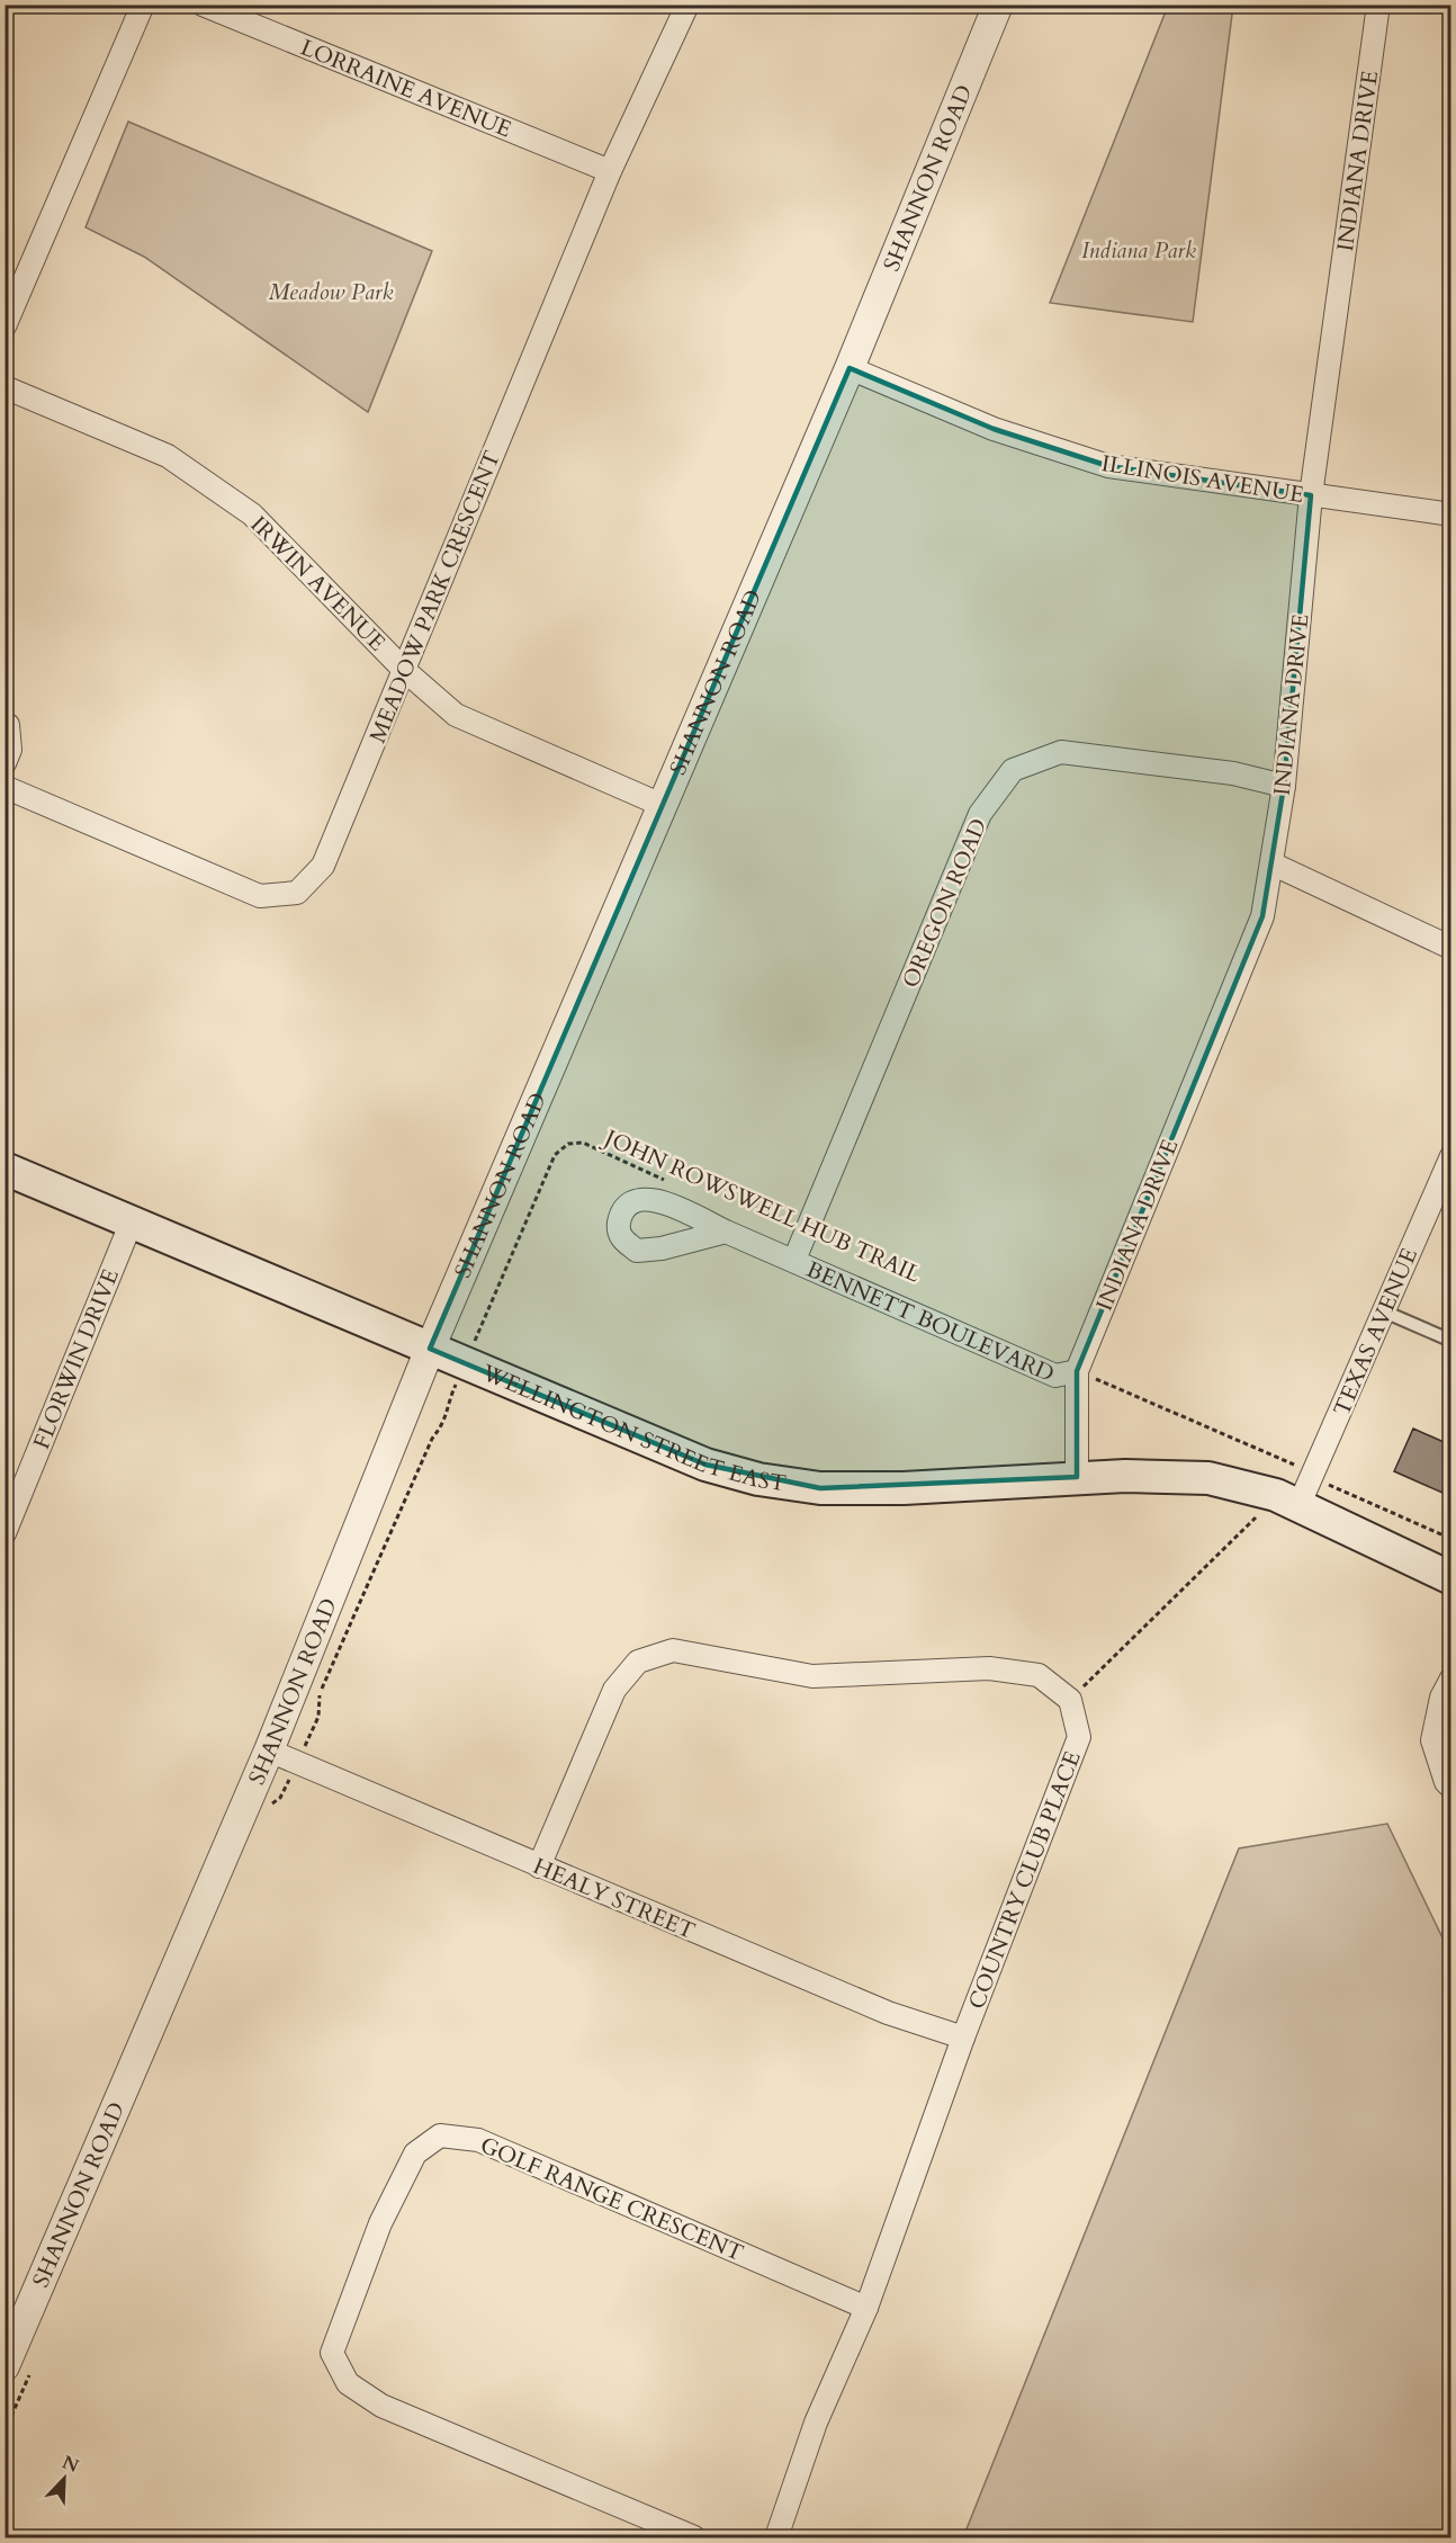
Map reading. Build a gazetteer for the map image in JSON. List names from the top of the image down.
{
  "streets": {
    "main road": ["WELLINGTON STREET EAST"],
    "street": [
      "LORRAINE AVENUE",
      "INDIANA DRIVE",
      "SHANNON ROAD",
      "ILLINOIS AVENUE",
      "IRWIN AVENUE",
      "MEADOW PARK CRESCENT",
      "OREGON ROAD",
      "BENNETT BOULEVARD",
      "TEXAS AVENUE",
      "FLORWIN DRIVE",
      "COUNTRY CLUB PLACE",
      "HEALY STREET",
      "GOLF RANGE CRESCENT"
    ],
    "path": ["JOHN ROWSWELL HUB TRAIL"]
  },
  "crossings": [
    ["LORRAINE AVENUE", "MEADOW PARK CRESCENT"],
    ["INDIANA DRIVE", "ILLINOIS AVENUE"],
    ["INDIANA DRIVE", "OREGON ROAD"],
    ["INDIANA DRIVE", "BENNETT BOULEVARD"],
    ["SHANNON ROAD", "ILLINOIS AVENUE"],
    ["SHANNON ROAD", "IRWIN AVENUE"],
    ["SHANNON ROAD", "WELLINGTON STREET EAST"],
    ["SHANNON ROAD", "HEALY STREET"],
    ["IRWIN AVENUE", "MEADOW PARK CRESCENT"],
    ["OREGON ROAD", "BENNETT BOULEVARD"],
    ["JOHN ROWSWELL HUB TRAIL", "WELLINGTON STREET EAST"],
    ["JOHN ROWSWELL HUB TRAIL", "HEALY STREET"],
    ["BENNETT BOULEVARD", "WELLINGTON STREET EAST"],
    ["TEXAS AVENUE", "WELLINGTON STREET EAST"],
    ["FLORWIN DRIVE", "WELLINGTON STREET EAST"],
    ["COUNTRY CLUB PLACE", "HEALY STREET"],
    ["COUNTRY CLUB PLACE", "GOLF RANGE CRESCENT"]
  ],
  "parks": ["Indiana Park", "Meadow Park"],
  "north": "top right"
}
